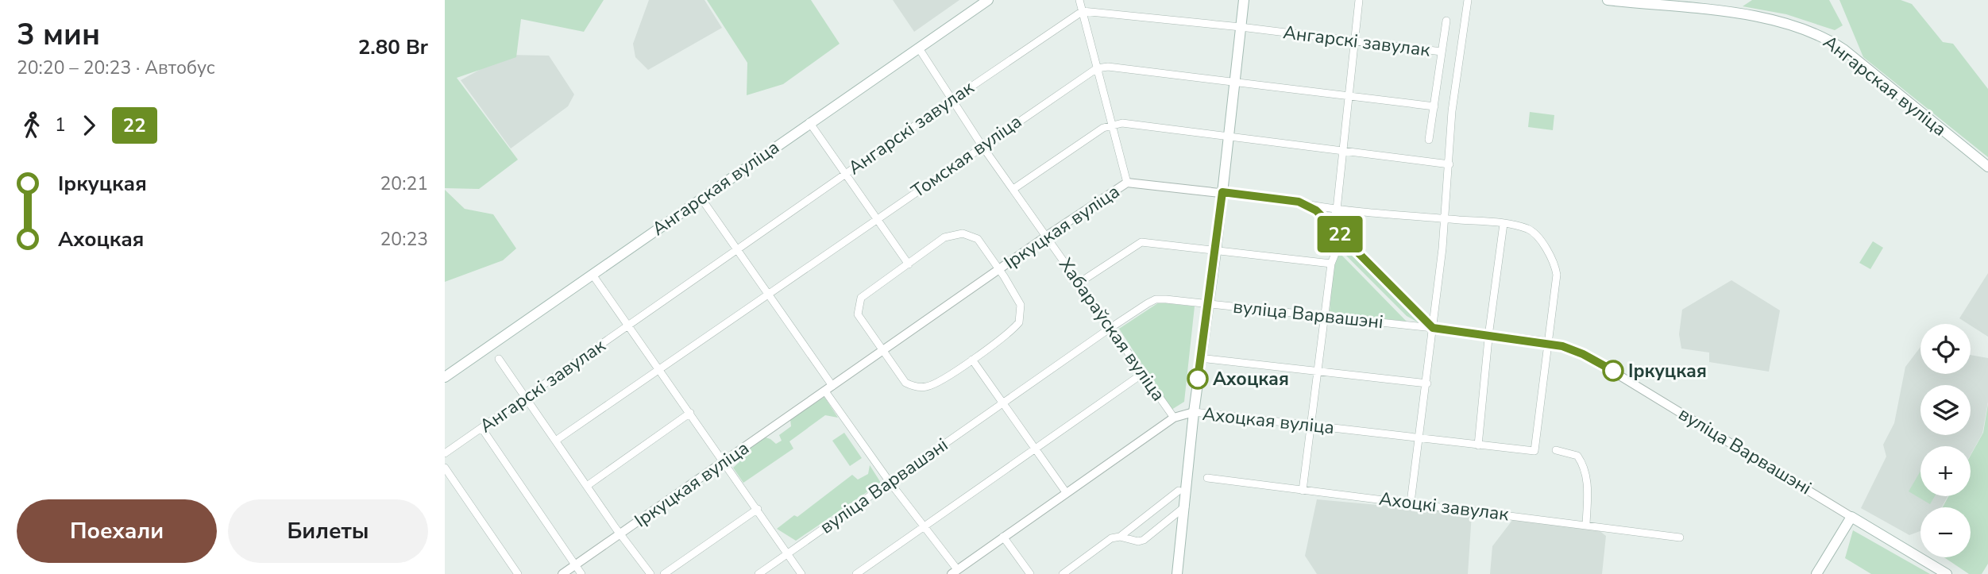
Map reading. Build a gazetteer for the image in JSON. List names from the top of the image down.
{
  "streets": {
    "main road": ["Ангарская вуліца", "вуліца Варвашэні"],
    "street": [
      "Ангарскі завулак",
      "Томская вуліца",
      "Іркуцкая вуліца",
      "Хабараўская вуліца",
      "Ахоцкая вуліца",
      "Ахоцкі завулак"
    ]
  },
  "crossings": [
    ["Ангарскі завулак", "Хабараўская вуліца"],
    ["Ангарская вуліца", "Хабараўская вуліца"],
    ["Томская вуліца", "Хабараўская вуліца"],
    ["Іркуцкая вуліца", "вуліца Варвашэні"],
    ["Іркуцкая вуліца", "Хабараўская вуліца"],
    ["Іркуцкая вуліца", "Ахоцкая вуліца"],
    ["вуліца Варвашэні", "Хабараўская вуліца"],
    ["вуліца Варвашэні", "Ахоцкая вуліца"],
    ["Хабараўская вуліца", "Ахоцкая вуліца"]
  ],
  "places": ["Іркуцкая", "Ахоцкая"],
  "lines": ["bus line 22"],
  "page": {
    "heading": ["3 мин", "20:20 – 20:23 · Автобус", "2.80 Br"],
    "on_map": "22",
    "legs": ["1", "22"],
    "list": [
      {
        "name": "Іркуцкая",
        "value": "20:21"
      },
      {
        "name": "Ахоцкая",
        "value": "20:23"
      }
    ],
    "map_buttons": ["+", "−"],
    "buttons": ["Поехали", "Билеты"]
  }
}
